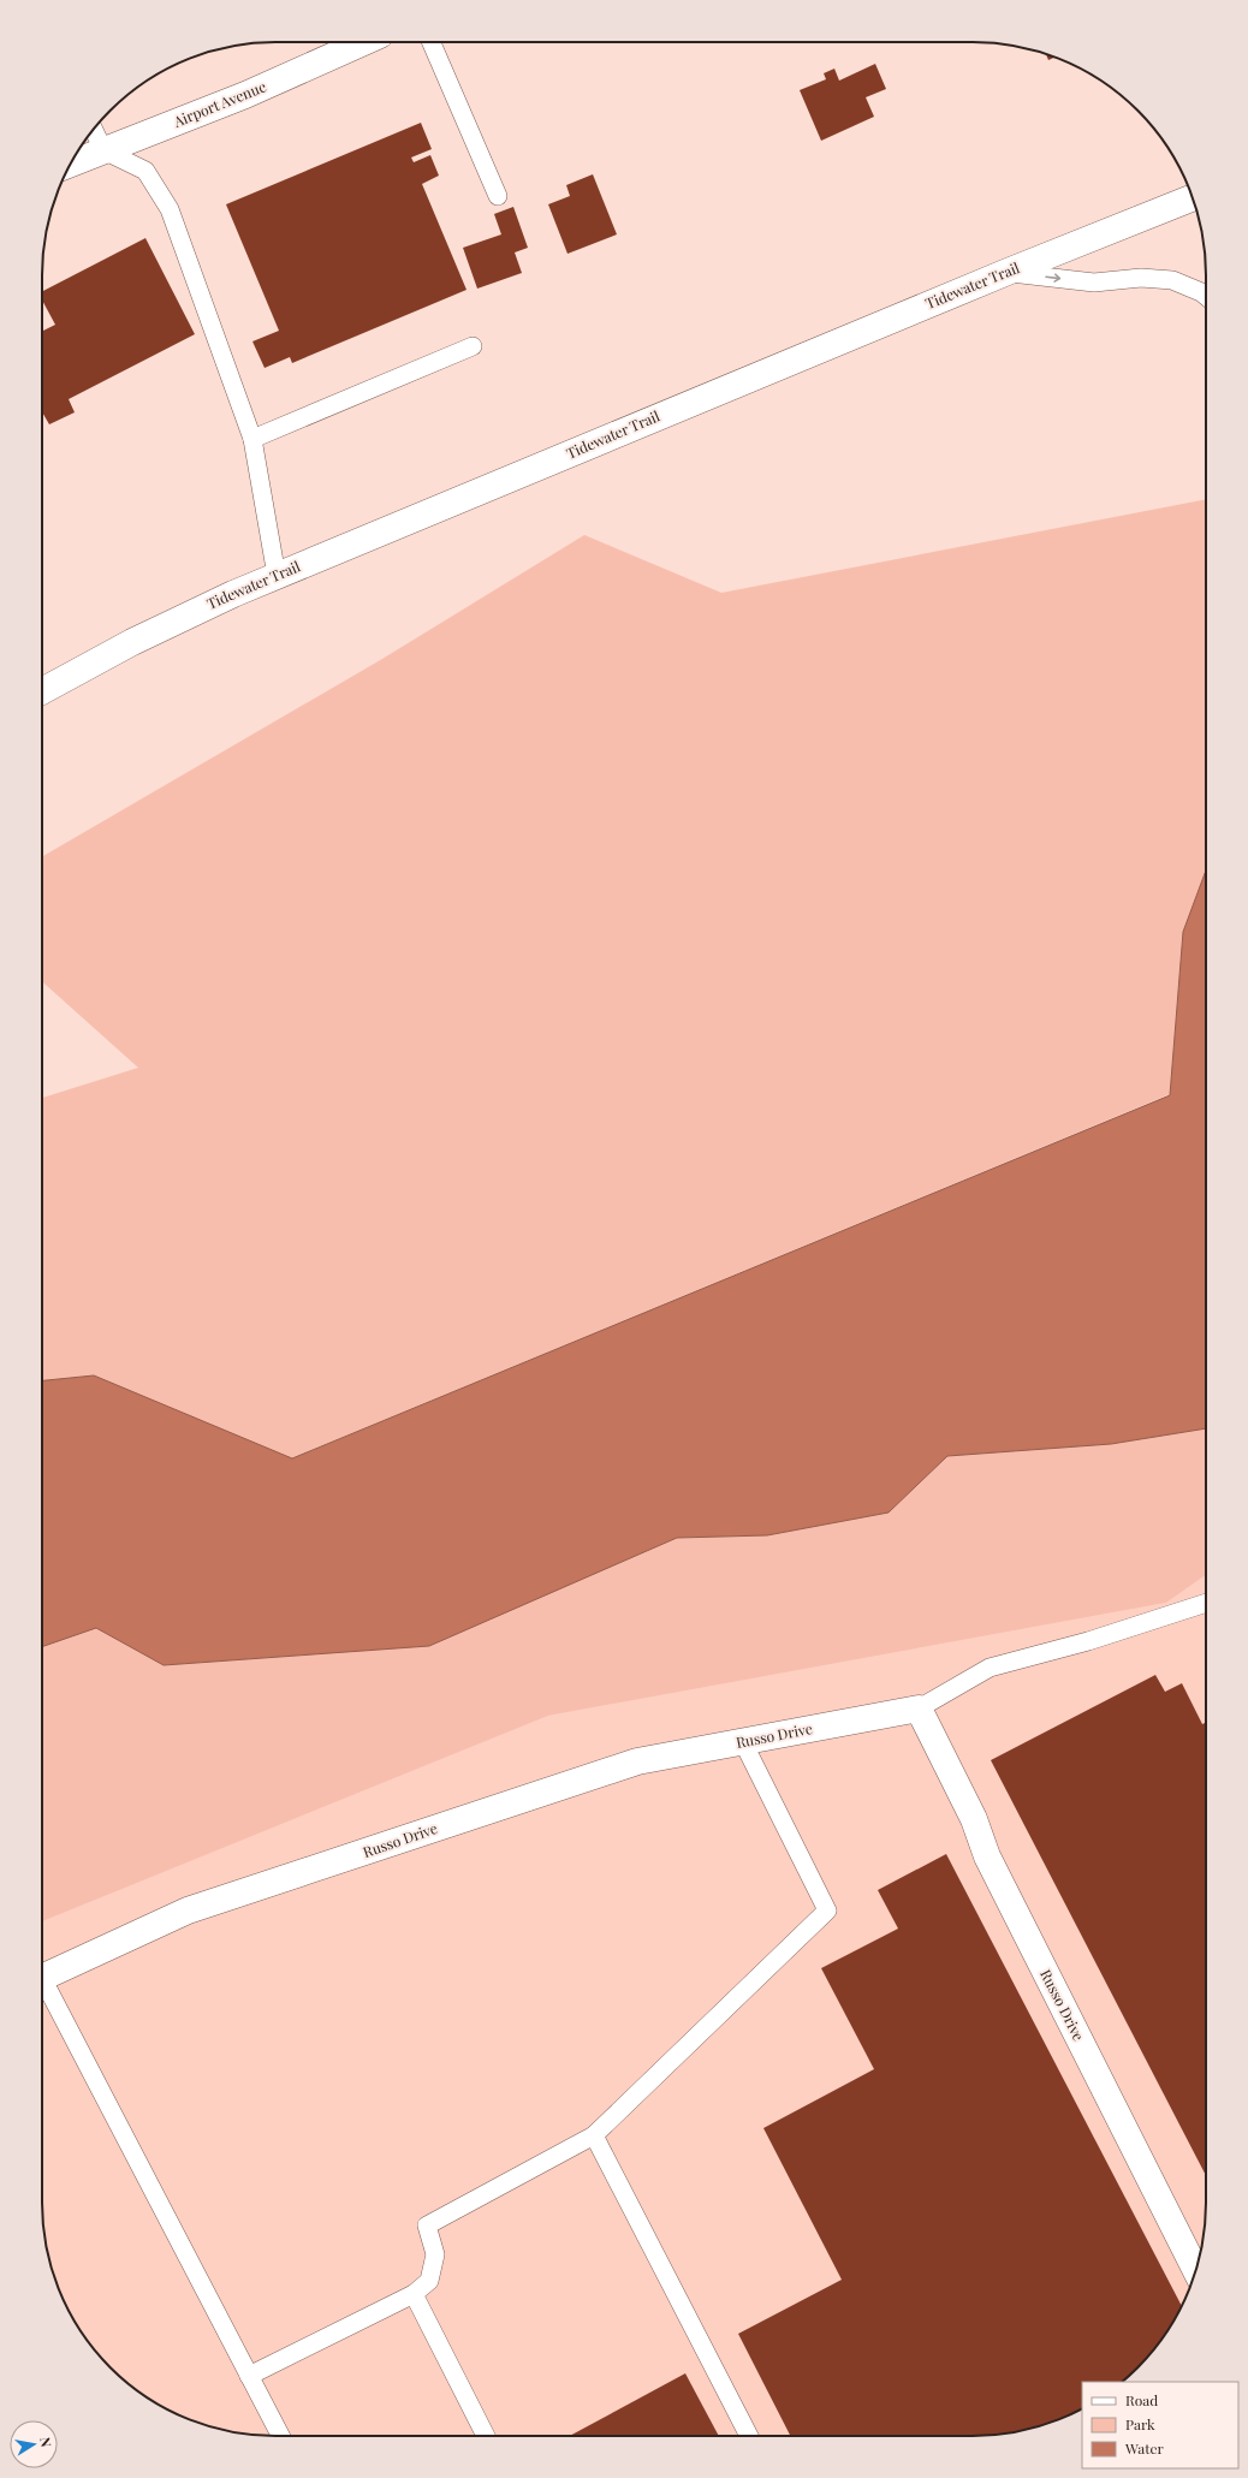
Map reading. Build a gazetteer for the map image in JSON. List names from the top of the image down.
{
  "streets": {
    "street": ["Airport Avenue", "Tidewater Trail", "Russo Drive"]
  },
  "legend": ["Road", "Park", "Water"],
  "north": "right"
}
